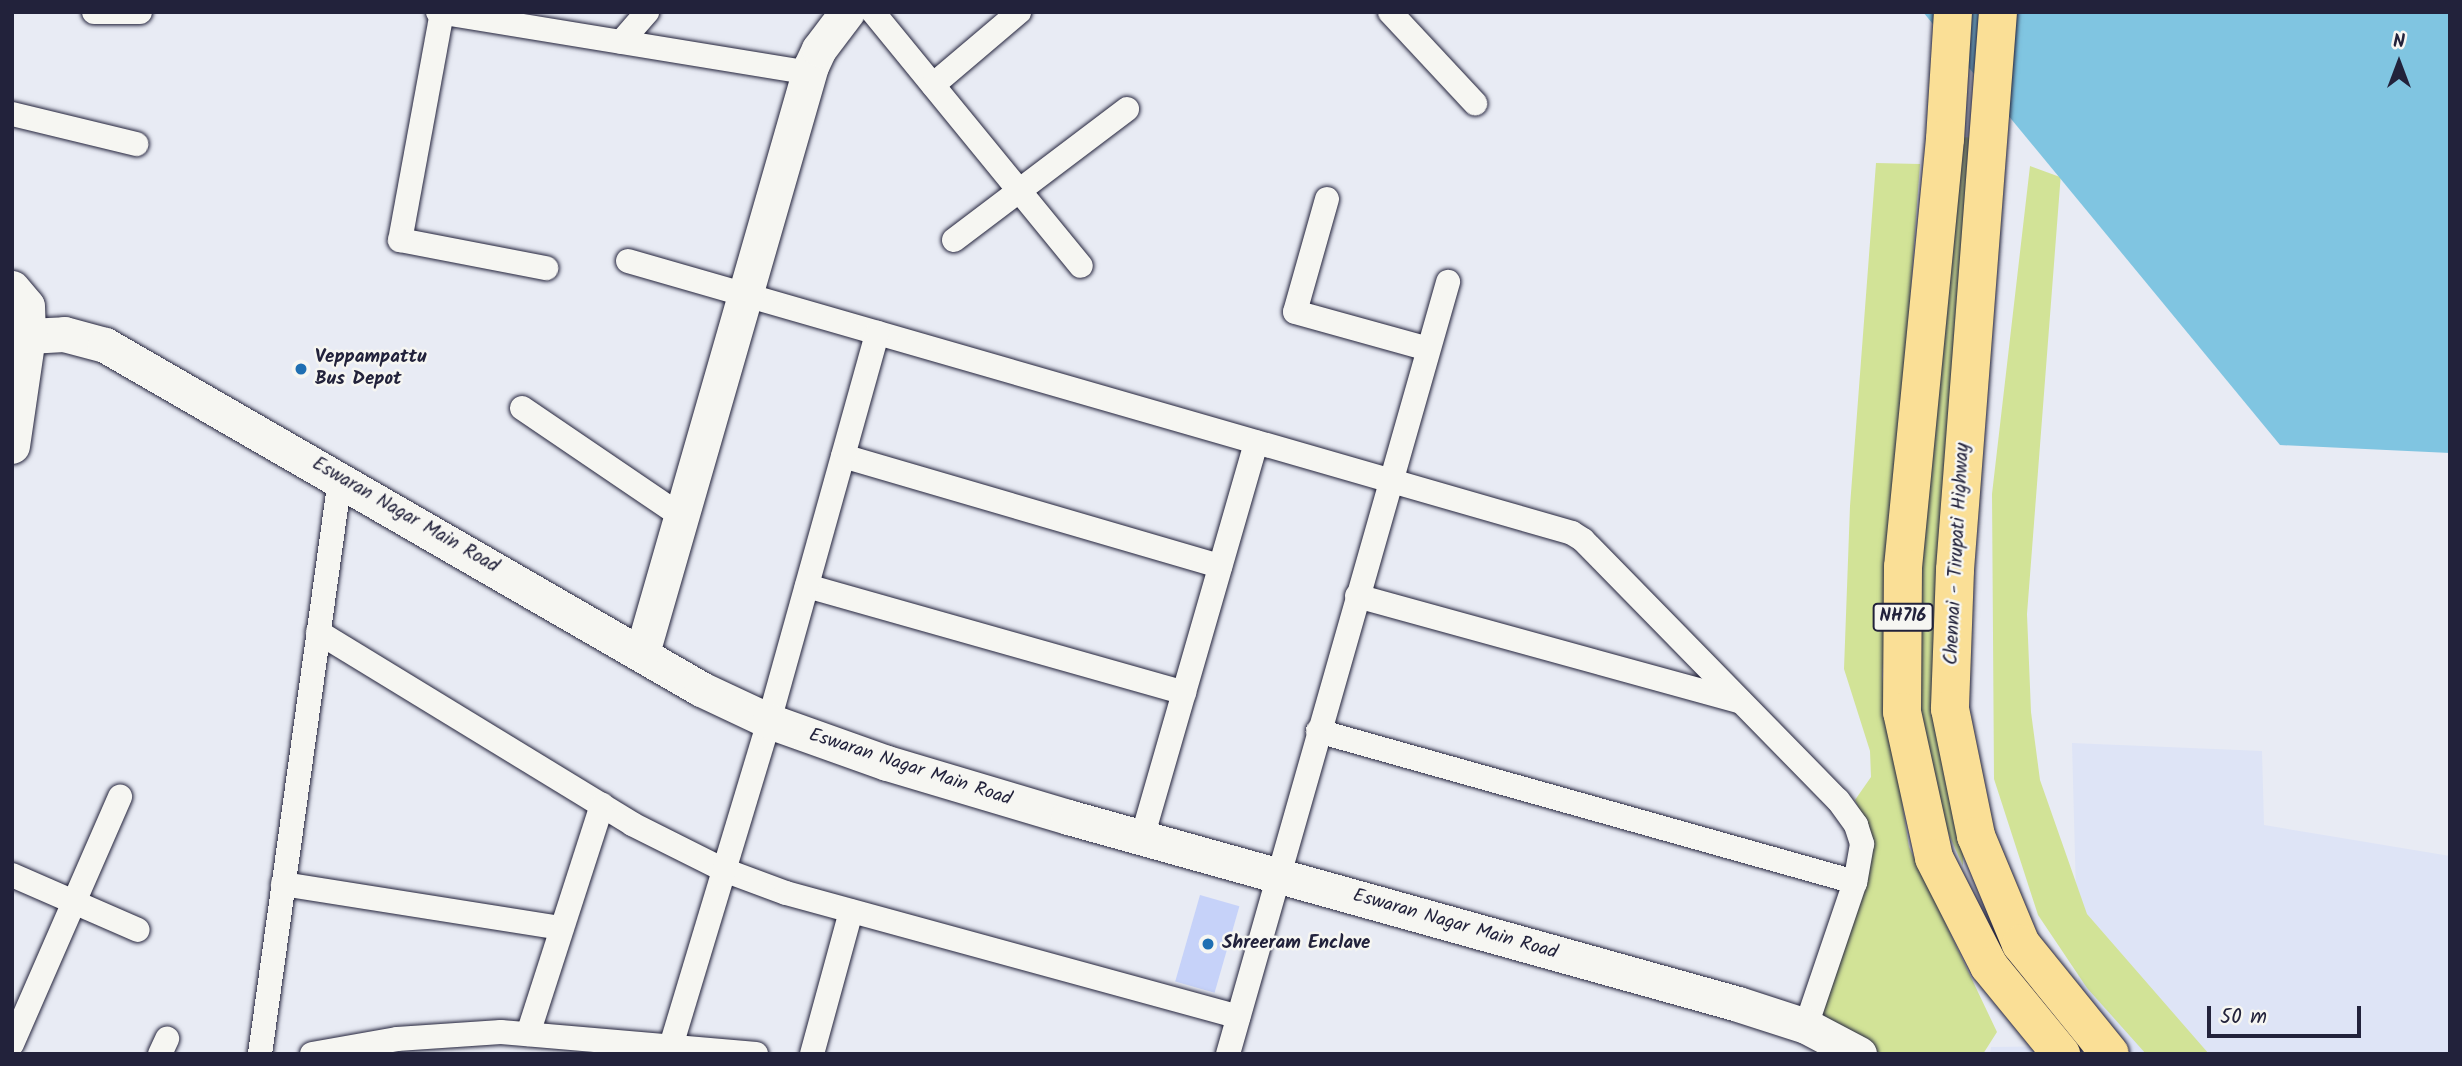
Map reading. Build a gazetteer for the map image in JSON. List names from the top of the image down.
{
  "streets": {
    "highway": ["Chennai - Tirupati Highway", "NH716"],
    "street": ["Eswaran Nagar Main Road"]
  },
  "places": ["Veppampattu Bus Depot", "Shreeram Enclave"],
  "scale_bar": "50 m",
  "north": "top"
}
